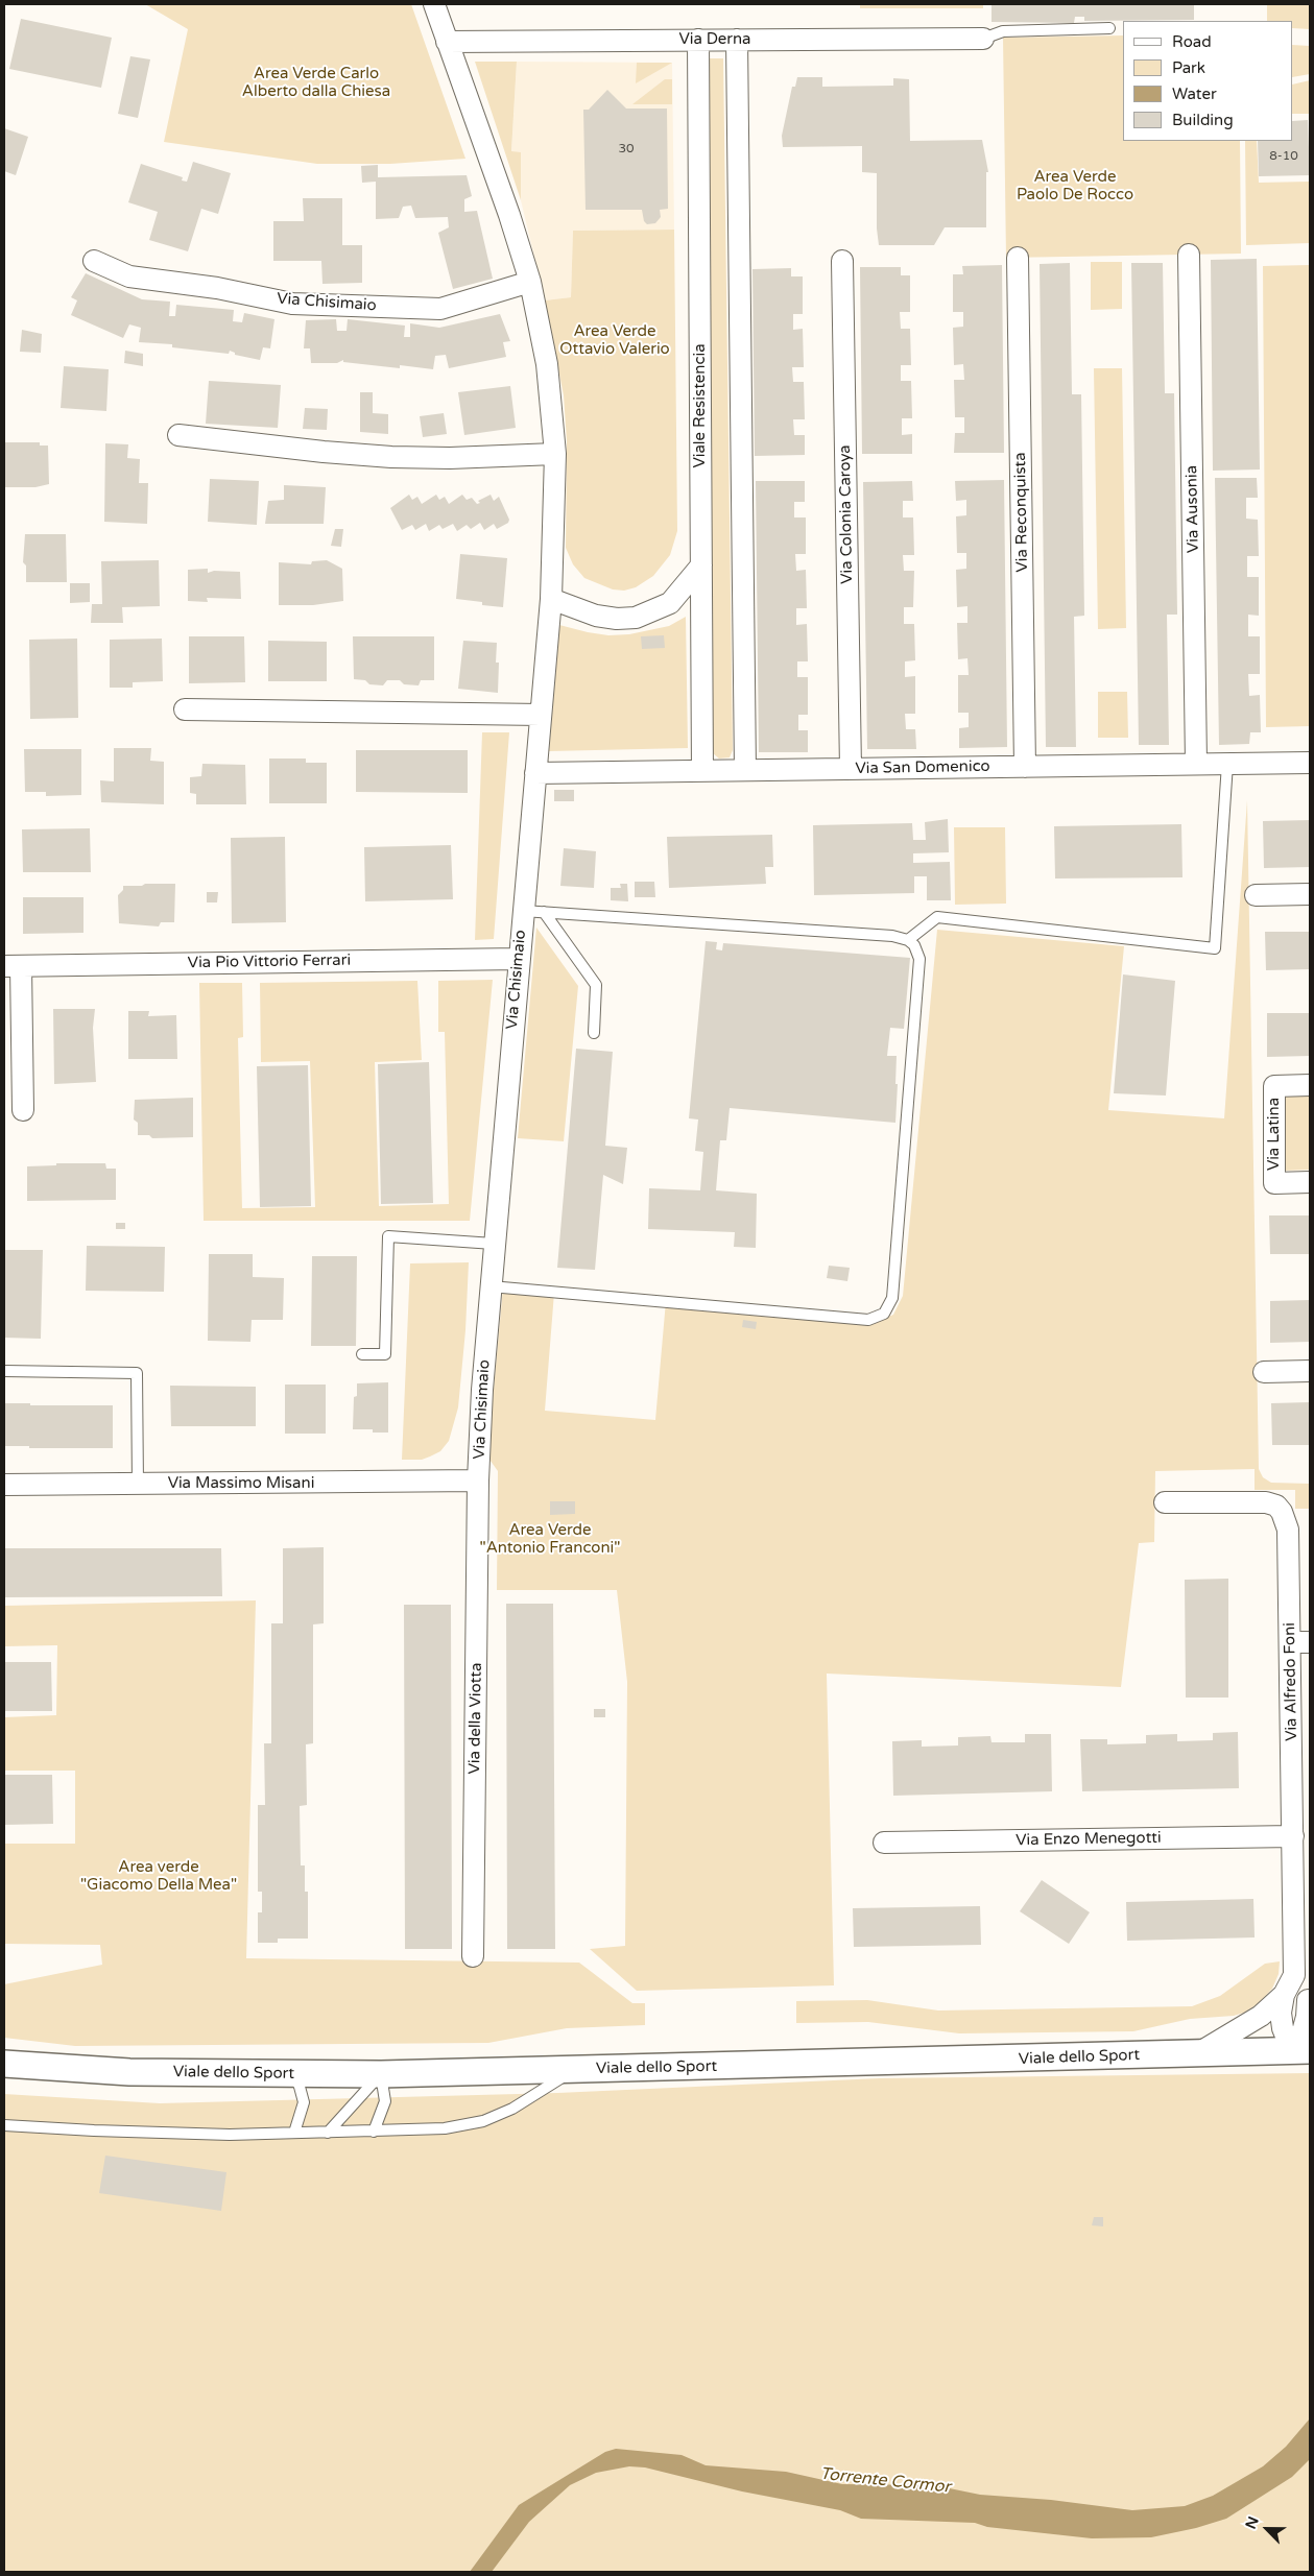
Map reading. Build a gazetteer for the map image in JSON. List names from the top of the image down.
{
  "streets": {
    "street": [
      "Via Derna",
      "Via Chisimaio",
      "Viale Resistencia",
      "Via Ausonia",
      "Via Reconquista",
      "Via Colonia Caroya",
      "Via San Domenico",
      "Via Pio Vittorio Ferrari",
      "Via Latina",
      "Via Massimo Misani",
      "Via Alfredo Foni",
      "Via della Viotta",
      "Via Enzo Menegotti",
      "Viale dello Sport"
    ]
  },
  "crossings": [
    ["Via Derna", "Via Chisimaio"],
    ["Via Derna", "Viale Resistencia"],
    ["Via Chisimaio", "Via San Domenico"],
    ["Via Chisimaio", "Via Pio Vittorio Ferrari"],
    ["Via Chisimaio", "Via Massimo Misani"],
    ["Via Chisimaio", "Via della Viotta"],
    ["Viale Resistencia", "Via San Domenico"],
    ["Via Ausonia", "Via San Domenico"],
    ["Via Reconquista", "Via San Domenico"],
    ["Via Colonia Caroya", "Via San Domenico"],
    ["Via Massimo Misani", "Via della Viotta"],
    ["Via Alfredo Foni", "Via Enzo Menegotti"],
    ["Via Alfredo Foni", "Viale dello Sport"]
  ],
  "water": ["Torrente Cormor"],
  "parks": [
    "Area Verde Carlo Alberto dalla Chiesa",
    "Area Verde Paolo De Rocco",
    "Area Verde Ottavio Valerio",
    "Area Verde \"Antonio Franconi\"",
    "Area verde \"Giacomo Della Mea\""
  ],
  "house_numbers": ["30", "8-10"],
  "legend": [
    "Road",
    "Park",
    "Water",
    "Building"
  ],
  "north": "top left"
}
